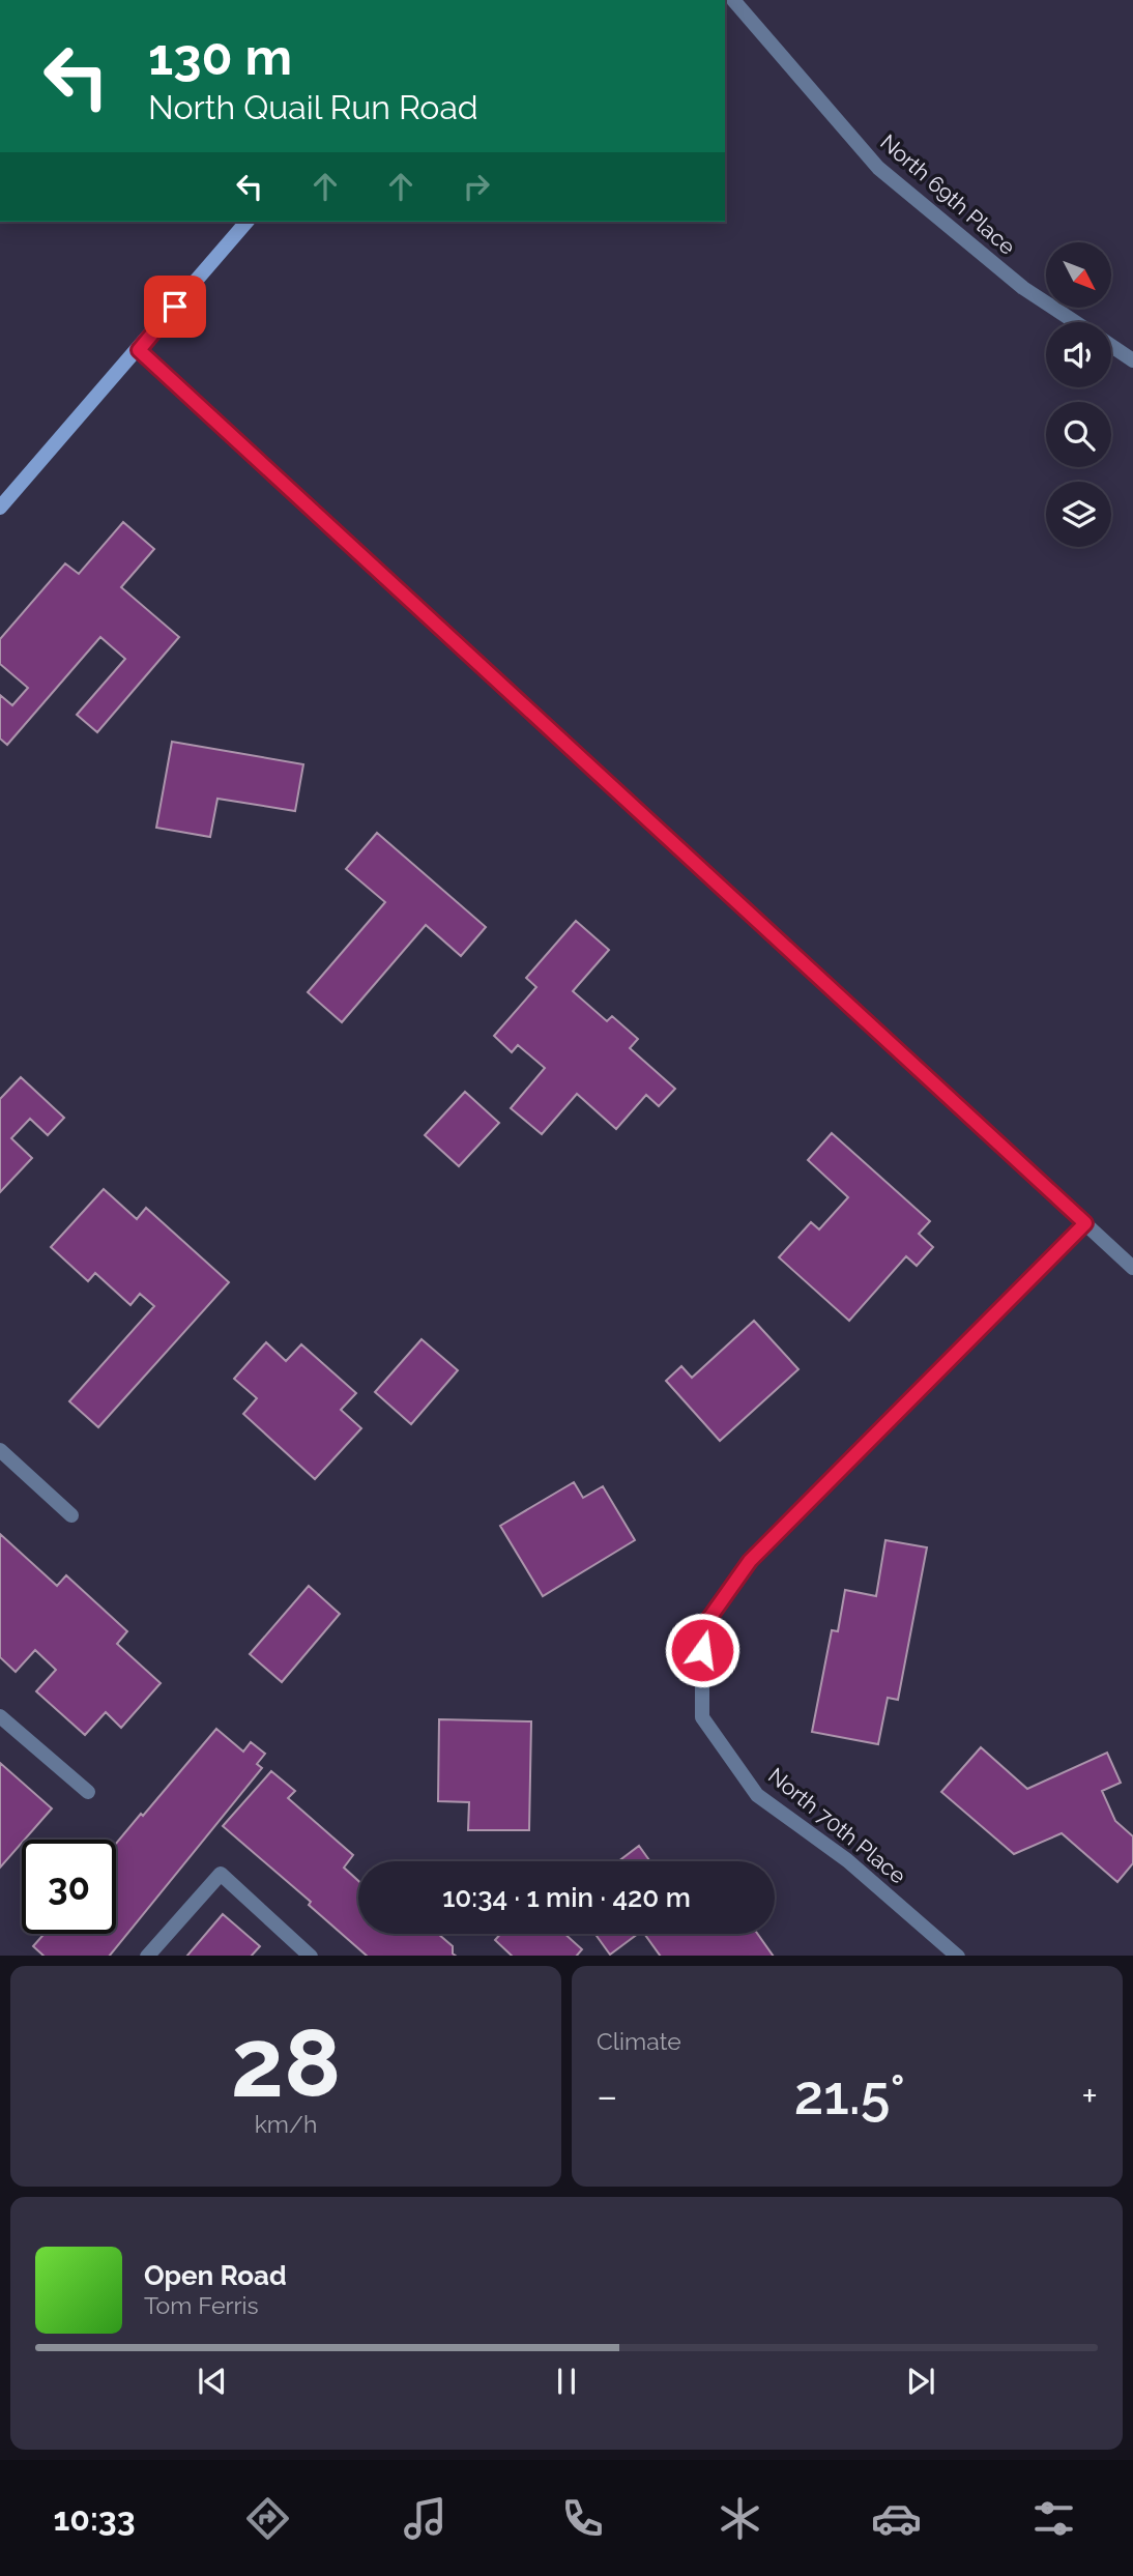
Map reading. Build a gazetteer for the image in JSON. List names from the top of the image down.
{
  "streets": {
    "street": ["North 69th Place", "North 70th Place"]
  },
  "north": "bottom right",
  "page": {
    "turn": ["130 m", "North Quail Run Road"],
    "limit": "30",
    "trip": "10:34 · 1 min · 420 m",
    "tile": [
      ["28", "km/h"],
      "Climate"
    ],
    "heat": ["−", "21.5°", "+"],
    "song": ["Open Road", "Tom Ferris"],
    "tabs": "10:33"
  }
}
